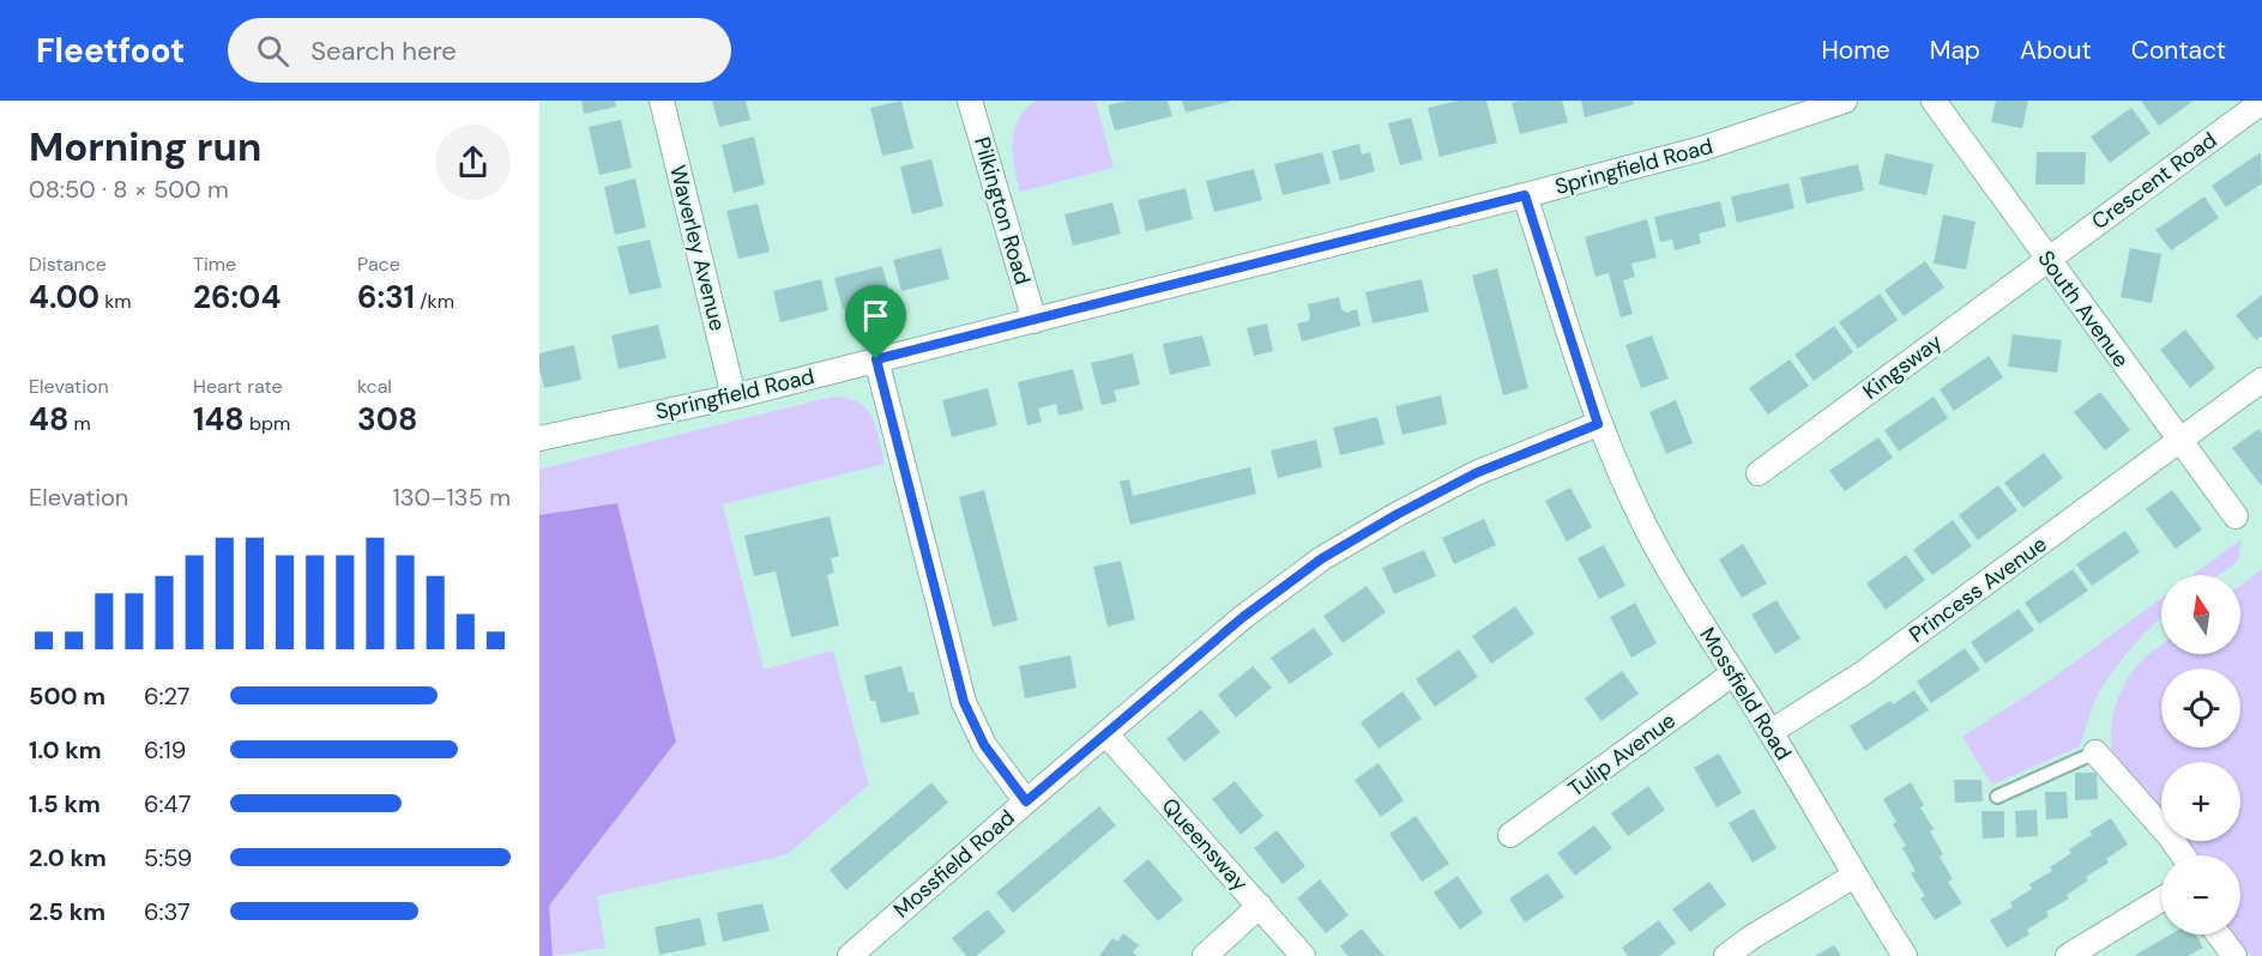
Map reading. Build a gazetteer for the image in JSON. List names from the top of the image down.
{
  "streets": {
    "street": [
      "Springfield Road",
      "Crescent Road",
      "Pilkington Road",
      "Waverley Avenue",
      "South Avenue",
      "Kingsway",
      "Princess Avenue",
      "Mossfield Road",
      "Tulip Avenue",
      "Queensway"
    ]
  },
  "crossings": [
    ["Springfield Road", "Pilkington Road"],
    ["Springfield Road", "Waverley Avenue"],
    ["Springfield Road", "Mossfield Road"],
    ["Crescent Road", "South Avenue"],
    ["Crescent Road", "Kingsway"],
    ["South Avenue", "Kingsway"],
    ["South Avenue", "Princess Avenue"],
    ["Princess Avenue", "Mossfield Road"],
    ["Mossfield Road", "Tulip Avenue"],
    ["Mossfield Road", "Queensway"]
  ],
  "north": "top",
  "page": {
    "header": "Fleetfoot",
    "search": "Search here",
    "nav": [
      "Home",
      "Map",
      "About",
      "Contact"
    ],
    "heading": ["Morning run", "08:50 · 8 × 500 m"],
    "stats": [
      ["Distance", "4.00 km"],
      ["Time", "26:04"],
      ["Pace", "6:31 /km"],
      ["Elevation", "48 m"],
      ["Heart rate", "148 bpm"],
      ["kcal", "308"]
    ],
    "chart": ["Elevation", "130–135 m"],
    "map_buttons": ["+", "−"],
    "list": [
      {
        "name": "500 m",
        "note": "6:27"
      },
      {
        "name": "1.0 km",
        "note": "6:19"
      },
      {
        "name": "1.5 km",
        "note": "6:47"
      },
      {
        "name": "2.0 km",
        "note": "5:59"
      },
      {
        "name": "2.5 km",
        "note": "6:37"
      }
    ]
  }
}
